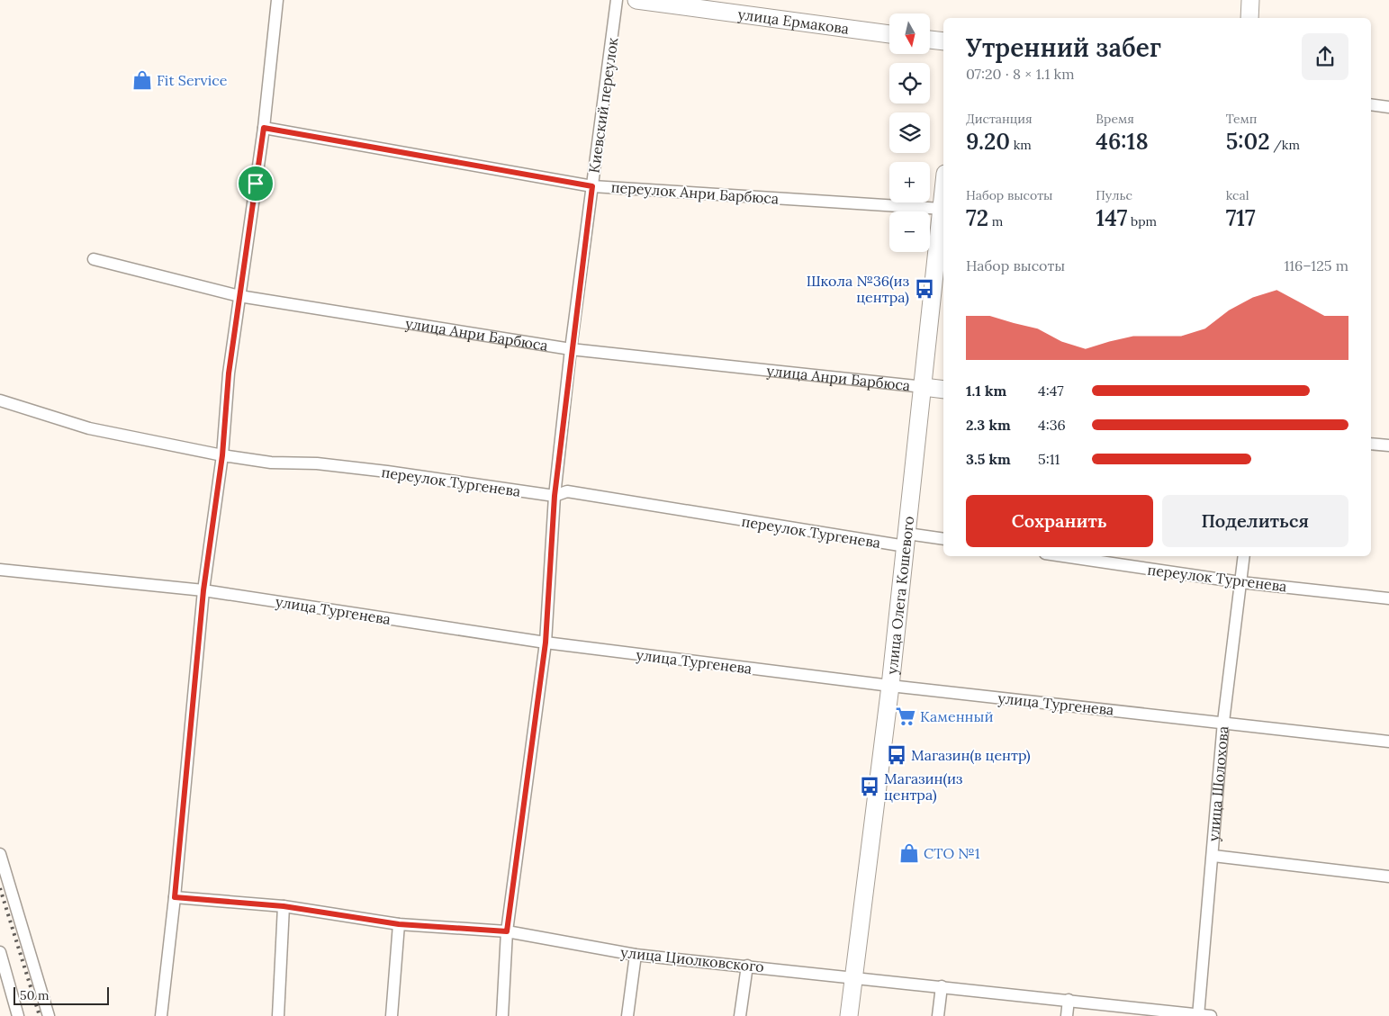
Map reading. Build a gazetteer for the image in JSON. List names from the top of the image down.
{
  "streets": {
    "street": [
      "улица Ермакова",
      "Киевский переулок",
      "переулок Анри Барбюса",
      "улица Анри Барбюса",
      "переулок Тургенева",
      "улица Олега Кошевого",
      "улица Тургенева",
      "улица Шолохова",
      "улица Циолковского"
    ]
  },
  "crossings": [
    ["Киевский переулок", "переулок Анри Барбюса"],
    ["Киевский переулок", "улица Анри Барбюса"],
    ["Киевский переулок", "переулок Тургенева"],
    ["Киевский переулок", "улица Тургенева"],
    ["Киевский переулок", "улица Циолковского"],
    ["переулок Анри Барбюса", "улица Олега Кошевого"],
    ["улица Анри Барбюса", "улица Олега Кошевого"],
    ["переулок Тургенева", "улица Олега Кошевого"],
    ["переулок Тургенева", "улица Шолохова"],
    ["улица Олега Кошевого", "улица Тургенева"],
    ["улица Олега Кошевого", "улица Циолковского"],
    ["улица Тургенева", "улица Шолохова"],
    ["улица Шолохова", "улица Циолковского"]
  ],
  "places": {
    "shop": ["Fit Service", "СТО №1"],
    "bus stop": ["Школа №36(из центра)", "Магазин(в центр)", "Магазин(из центра)"],
    "supermarket": ["Каменный"]
  },
  "scale_bar": "50 m",
  "north": "bottom",
  "page": {
    "map_buttons": ["+", "−"],
    "heading": ["Утренний забег", "07:20 · 8 × 1.1 km"],
    "stats": [
      ["Дистанция", "9.20 km"],
      ["Время", "46:18"],
      ["Темп", "5:02 /km"],
      ["Набор высоты", "72 m"],
      ["Пульс", "147 bpm"],
      ["kcal", "717"]
    ],
    "chart": ["Набор высоты", "116–125 m"],
    "list": [
      {
        "name": "1.1 km",
        "note": "4:47"
      },
      {
        "name": "2.3 km",
        "note": "4:36"
      },
      {
        "name": "3.5 km",
        "note": "5:11"
      }
    ],
    "buttons": ["Сохранить", "Поделиться"],
    "scale": "50 m"
  }
}
